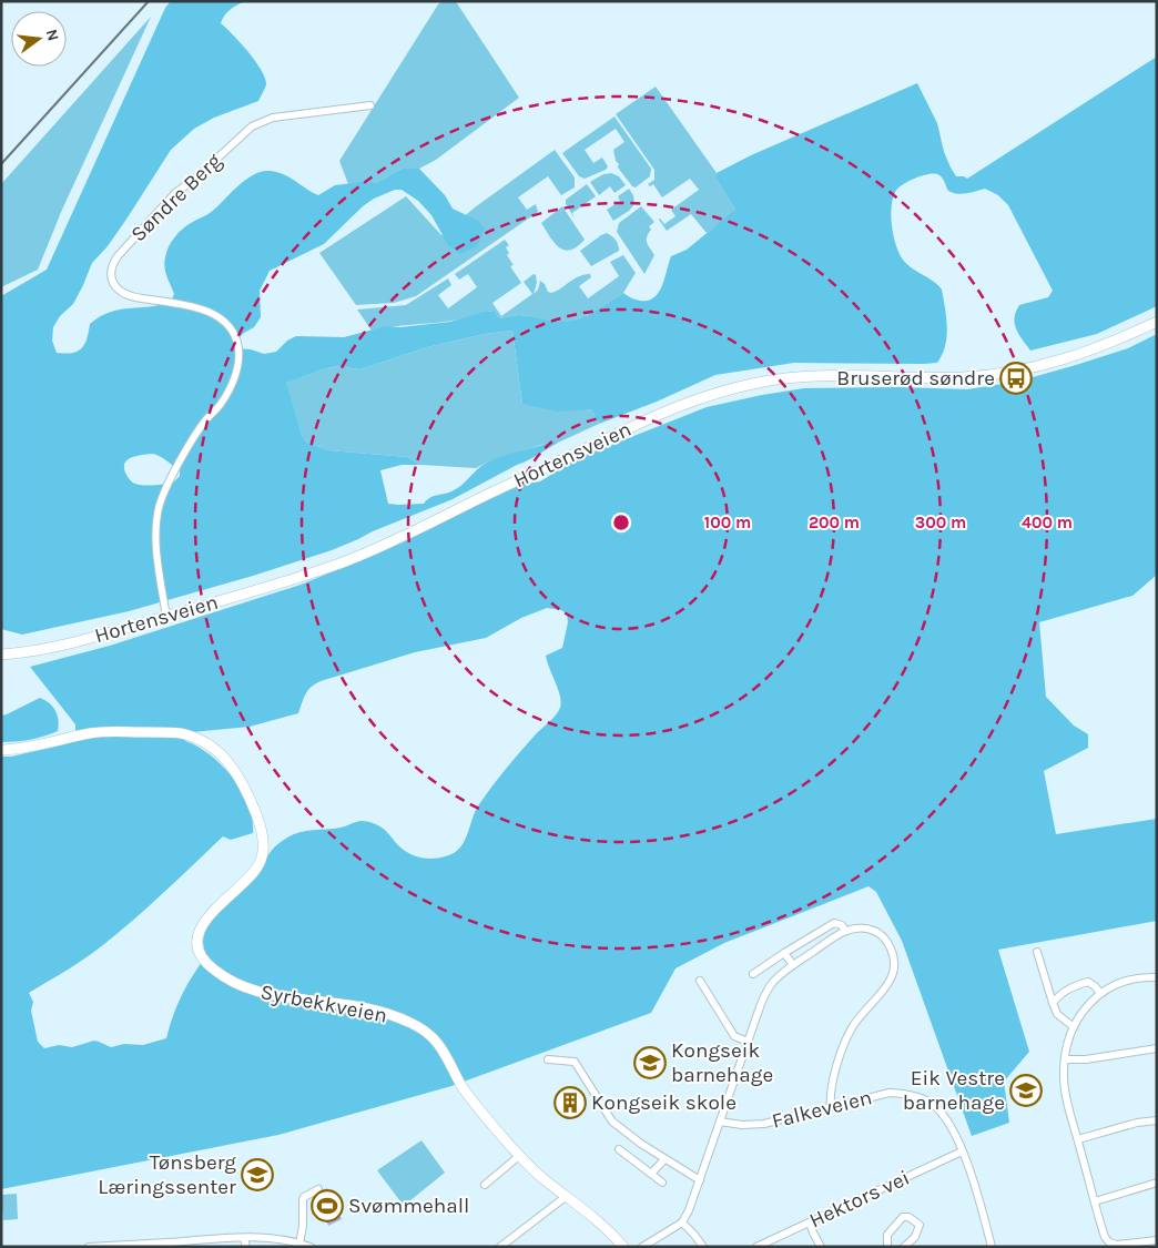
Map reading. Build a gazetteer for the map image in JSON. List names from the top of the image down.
{
  "streets": {
    "main road": ["Hortensveien", "Syrbekkveien"],
    "street": ["Søndre Berg", "Falkeveien", "Hektors vei"]
  },
  "crossings": [
    ["Søndre Berg", "Hortensveien"],
    ["Falkeveien", "Hektors vei"]
  ],
  "places": {
    "bus stop": ["Bruserød søndre"],
    "school or university": ["Kongseik barnehage", "Eik Vestre barnehage", "Tønsberg Læringssenter"],
    "building": ["Kongseik skole"],
    "sports": ["Svømmehall"]
  },
  "north": "right",
  "rings": [
    "100 m",
    "200 m",
    "300 m",
    "400 m"
  ]
}
